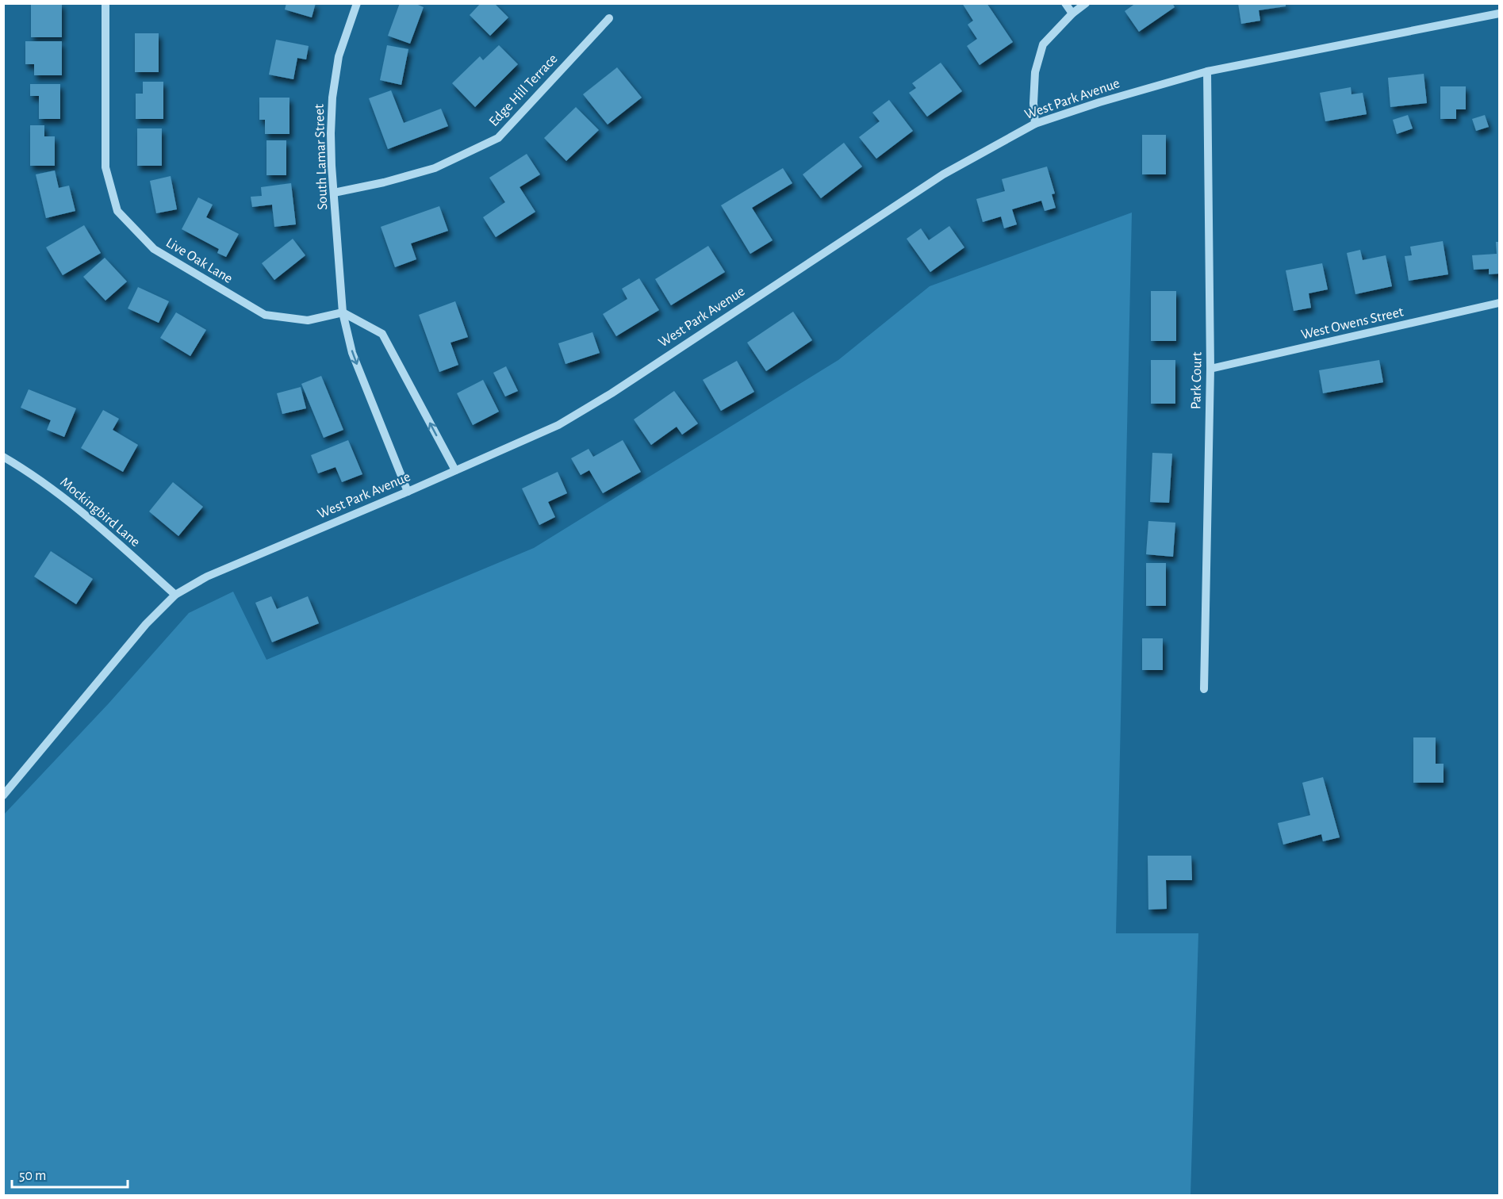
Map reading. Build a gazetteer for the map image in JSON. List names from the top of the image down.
{
  "streets": {
    "street": [
      "Edge Hill Terrace",
      "West Park Avenue",
      "South Lamar Street",
      "Live Oak Lane",
      "West Owens Street",
      "Park Court",
      "Mockingbird Lane"
    ]
  },
  "crossings": [
    ["Edge Hill Terrace", "South Lamar Street"],
    ["West Park Avenue", "South Lamar Street"],
    ["West Park Avenue", "Park Court"],
    ["West Park Avenue", "Mockingbird Lane"],
    ["South Lamar Street", "Live Oak Lane"],
    ["West Owens Street", "Park Court"]
  ],
  "scale_bar": "50 m"
}
